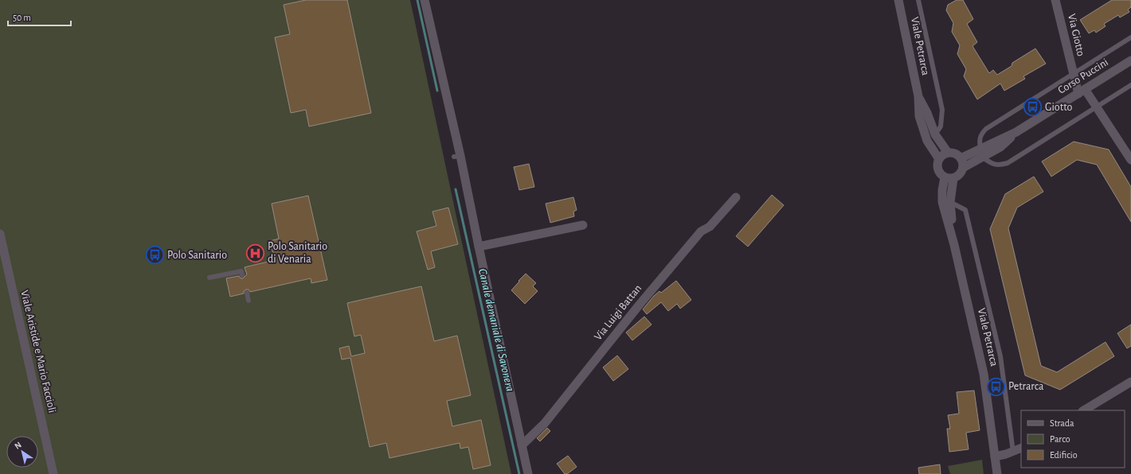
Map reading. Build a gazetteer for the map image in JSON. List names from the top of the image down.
{
  "streets": {
    "street": [
      "Via Giotto",
      "Viale Petrarca",
      "Corso Puccini",
      "Via Luigi Battan",
      "Viale Aristide e Mario Faccioli"
    ]
  },
  "crossings": [
    ["Via Giotto", "Corso Puccini"]
  ],
  "water": ["Canale demaniale di Savonera"],
  "places": {
    "bus stop": ["Giotto", "Polo Sanitario", "Petrarca"],
    "hospital": ["Polo Sanitario di Venaria"]
  },
  "legend": ["Strada", "Parco", "Edificio"],
  "scale_bar": "50 m",
  "north": "top left"
}
